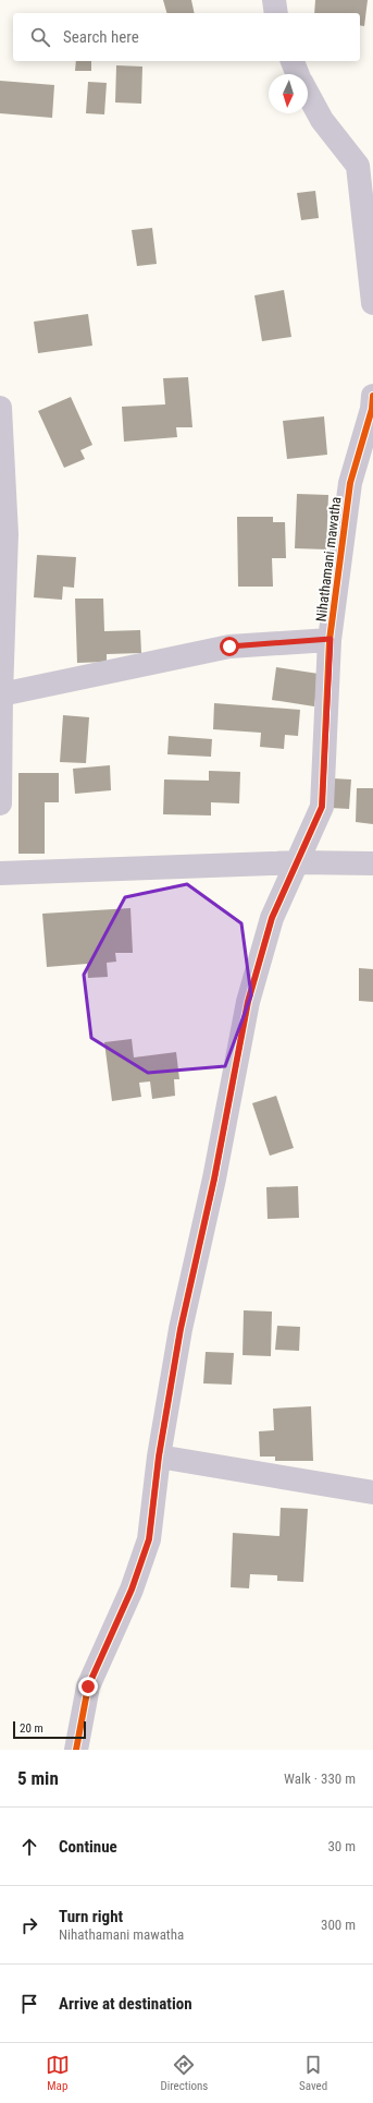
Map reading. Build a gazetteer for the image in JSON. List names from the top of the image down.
{
  "streets": {
    "street": ["Nihathamani mawatha"]
  },
  "scale_bar": "20 m",
  "north": "bottom",
  "page": {
    "search": "Search here",
    "scale": "20 m",
    "heading": ["5 min", "Walk · 330 m"],
    "list": [
      ["Continue", "30 m"],
      ["Turn right", "Nihathamani mawatha", "300 m"],
      "Arrive at destination"
    ],
    "nav": ["Map", "Directions", "Saved"]
  }
}
